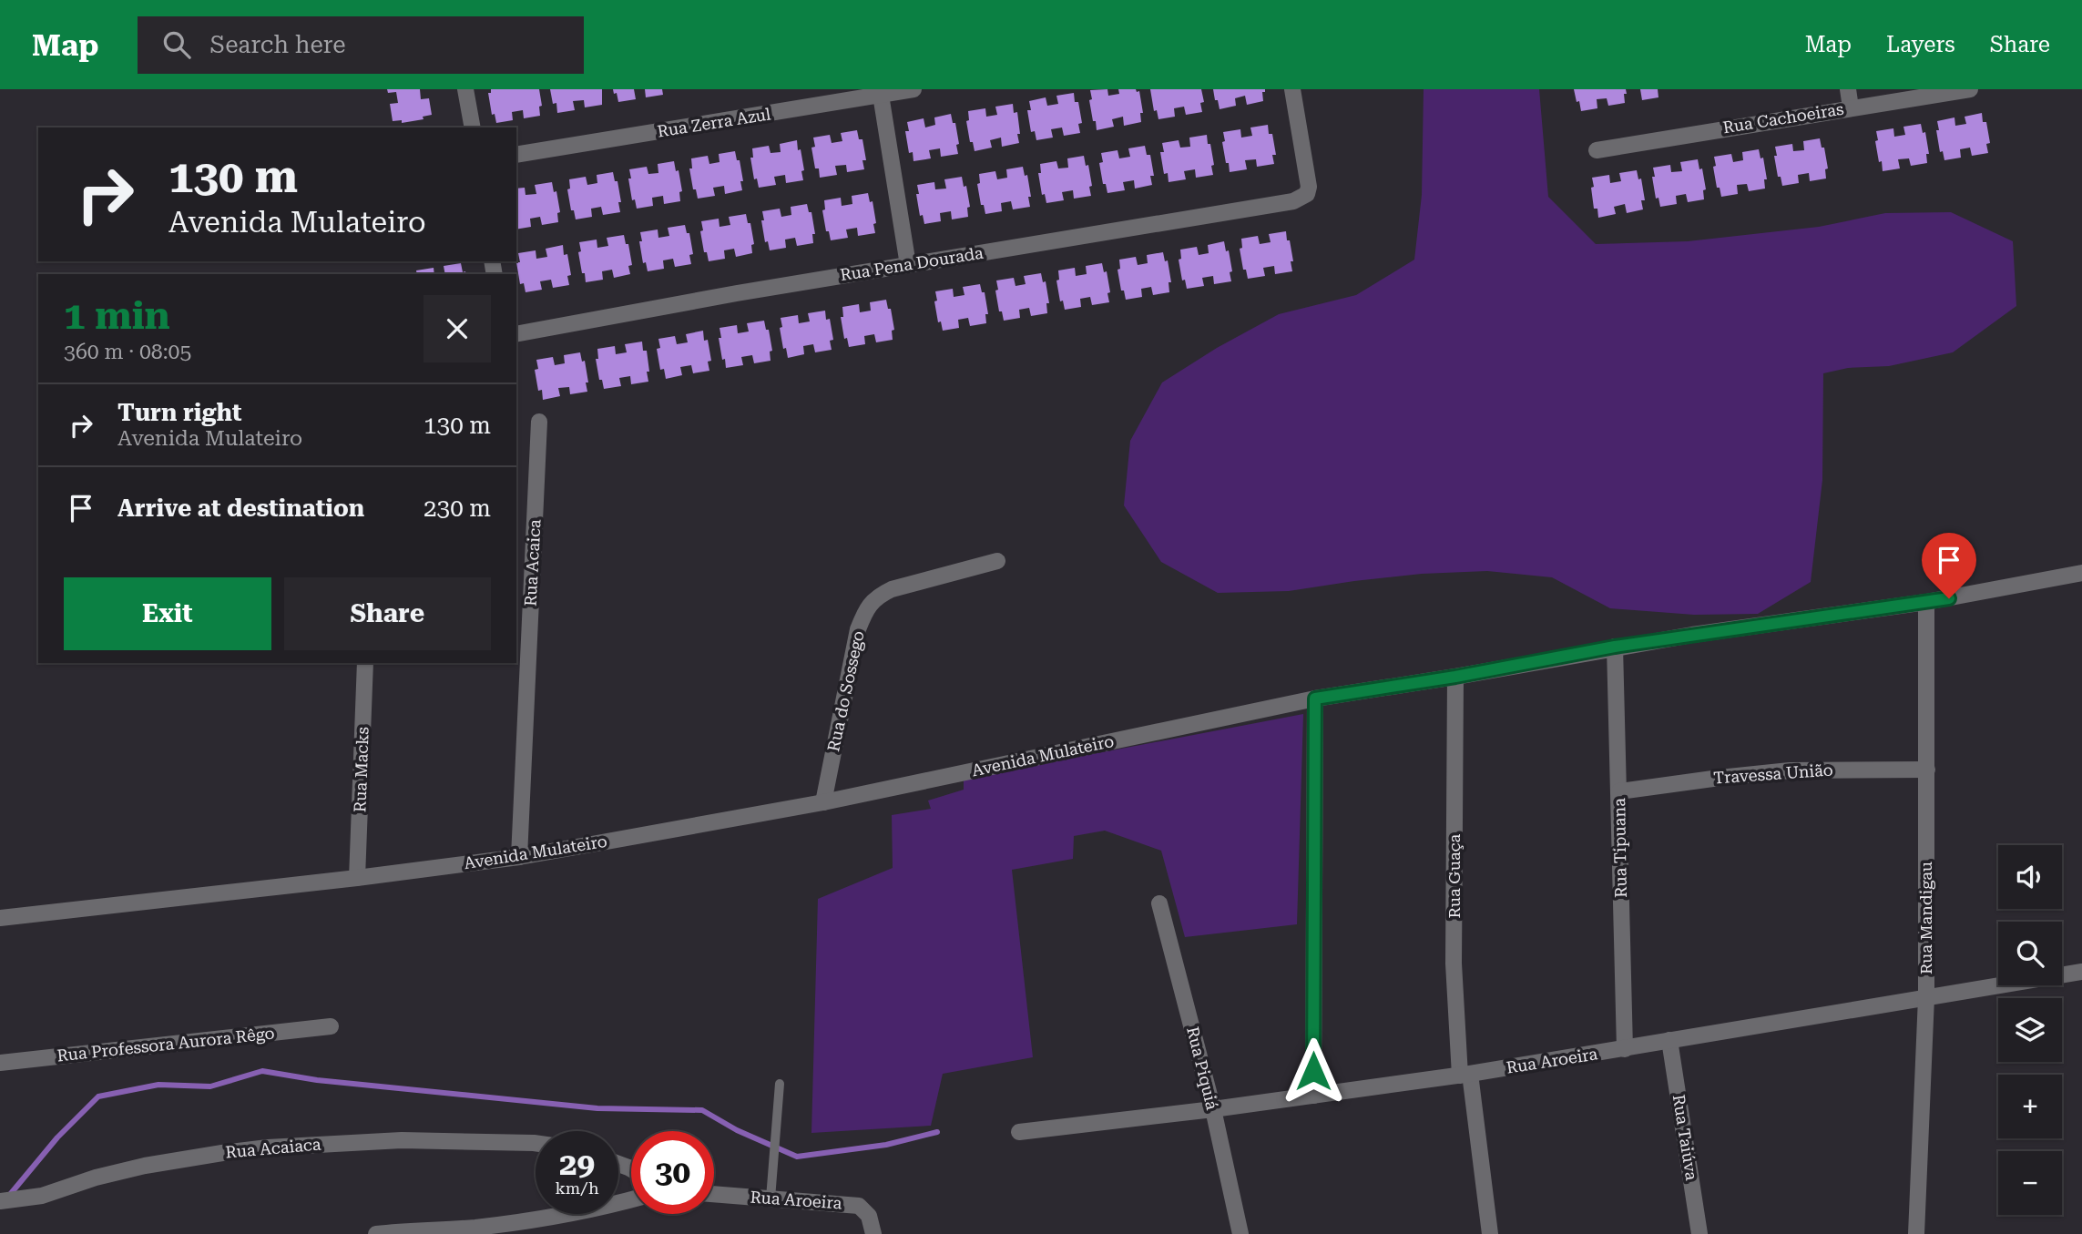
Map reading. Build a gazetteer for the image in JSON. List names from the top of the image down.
{
  "streets": {
    "street": [
      "Rua Cachoeiras",
      "Rua Zerra Azul",
      "Rua Pena Dourada",
      "Rua Acaica",
      "Rua do Sossego",
      "Avenida Mulateiro",
      "Rua Macks",
      "Travessa União",
      "Rua Tipuana",
      "Rua Guaça",
      "Rua Mandigau",
      "Rua Professora Aurora Rêgo",
      "Rua Aroeira",
      "Rua Piquiá",
      "Rua Taiúva",
      "Rua Acaiaca"
    ]
  },
  "crossings": [
    ["Rua Acaica", "Avenida Mulateiro"],
    ["Rua do Sossego", "Avenida Mulateiro"],
    ["Avenida Mulateiro", "Rua Macks"],
    ["Avenida Mulateiro", "Rua Tipuana"],
    ["Avenida Mulateiro", "Rua Guaça"],
    ["Avenida Mulateiro", "Rua Mandigau"],
    ["Travessa União", "Rua Tipuana"],
    ["Travessa União", "Rua Mandigau"],
    ["Rua Tipuana", "Rua Aroeira"],
    ["Rua Guaça", "Rua Aroeira"],
    ["Rua Mandigau", "Rua Aroeira"],
    ["Rua Aroeira", "Rua Piquiá"],
    ["Rua Aroeira", "Rua Taiúva"]
  ],
  "page": {
    "header": "Map",
    "search": "Search here",
    "nav": ["Map", "Layers", "Share"],
    "turn": ["130 m", "Avenida Mulateiro"],
    "heading": ["1 min", "360 m · 08:05"],
    "list": [
      {
        "name": "Turn right",
        "note": "Avenida Mulateiro",
        "value": "130 m"
      },
      {
        "name": "Arrive at destination",
        "value": "230 m"
      }
    ],
    "buttons": ["Exit", "Share"],
    "map_buttons": ["+", "−"],
    "speed": "29 km/h",
    "limit": "30"
  }
}
